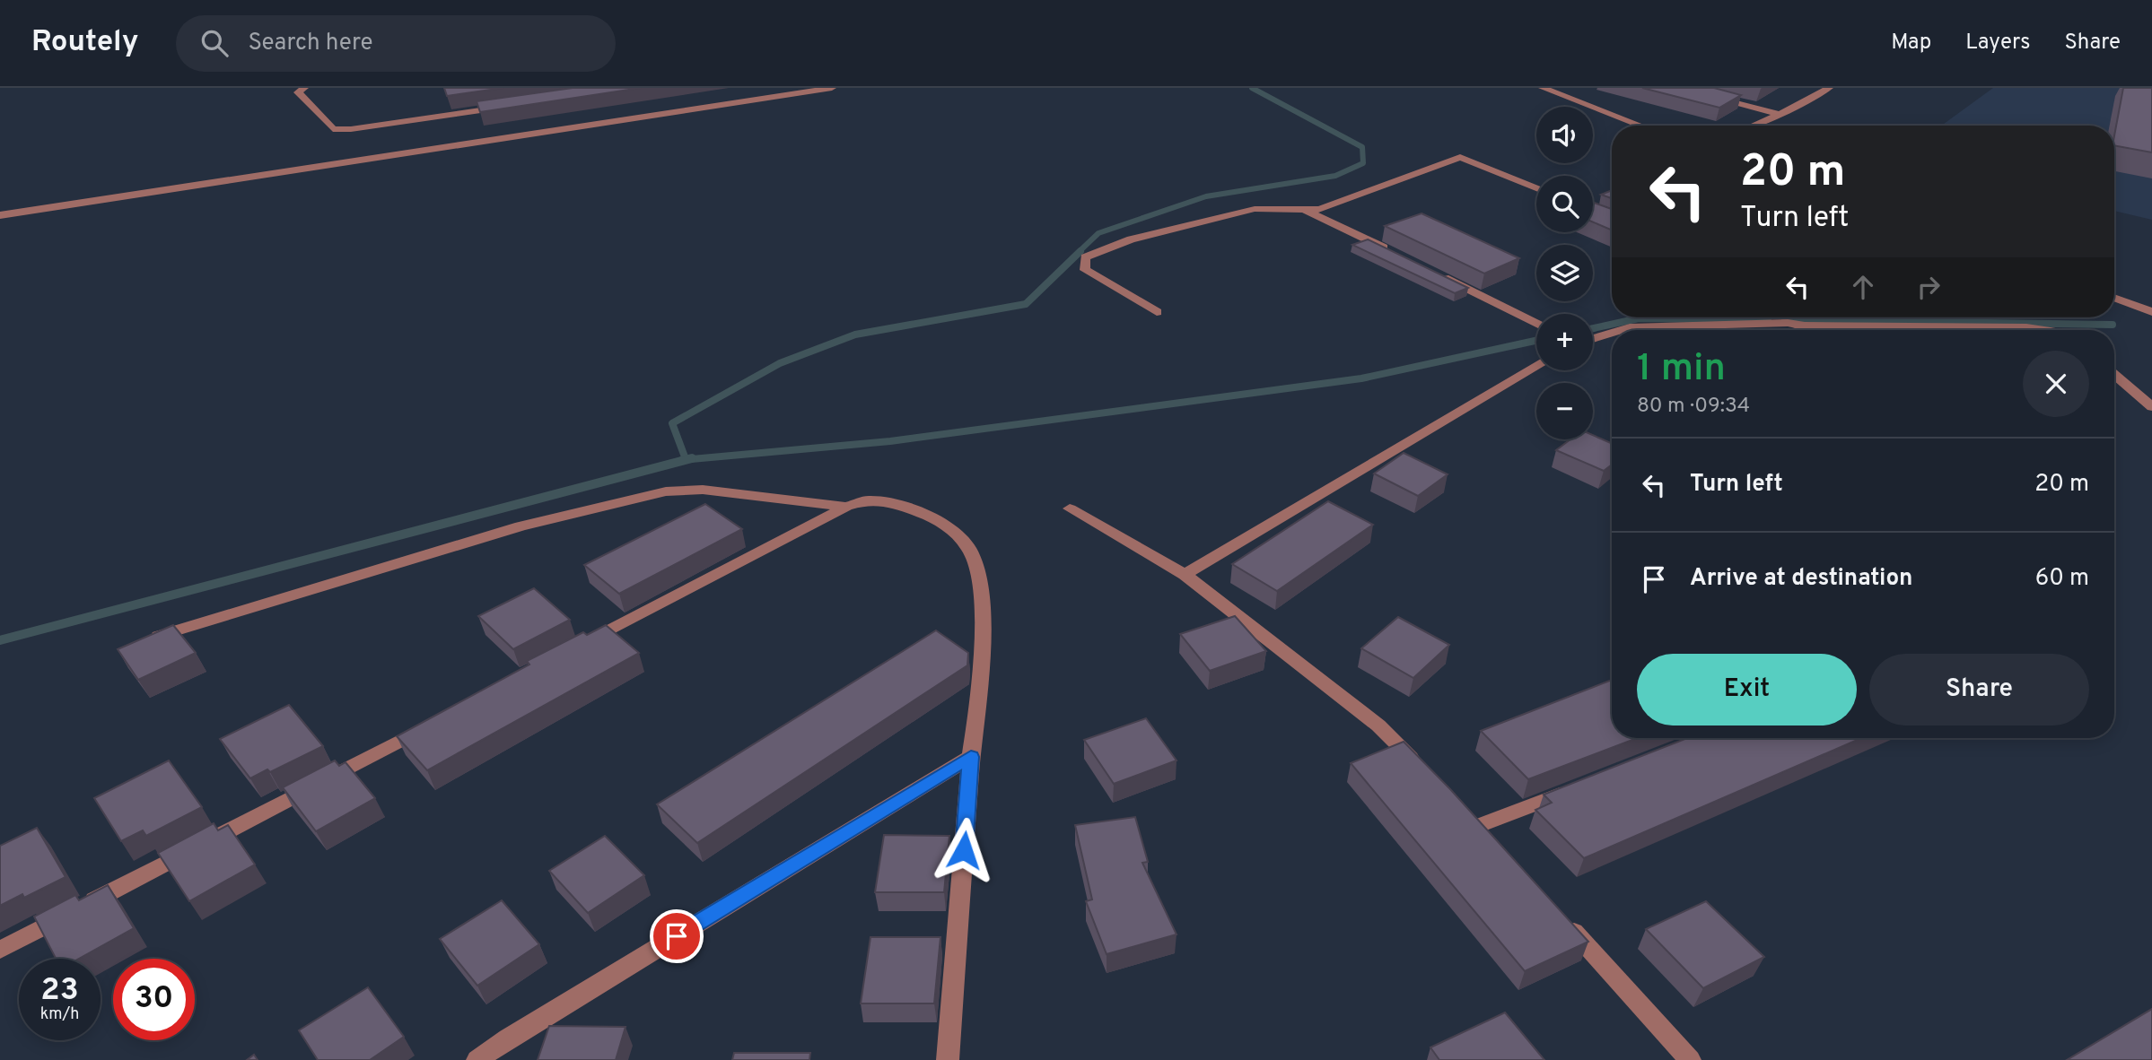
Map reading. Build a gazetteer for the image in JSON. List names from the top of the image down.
{
  "page": {
    "header": "Routely",
    "search": "Search here",
    "nav": ["Map", "Layers", "Share"],
    "map_buttons": ["+", "−"],
    "turn": ["20 m", "Turn left"],
    "heading": ["1 min", "80 m · 09:34"],
    "list": [
      {
        "name": "Turn left",
        "value": "20 m"
      },
      {
        "name": "Arrive at destination",
        "value": "60 m"
      }
    ],
    "buttons": ["Exit", "Share"],
    "speed": "23 km/h",
    "limit": "30"
  }
}
